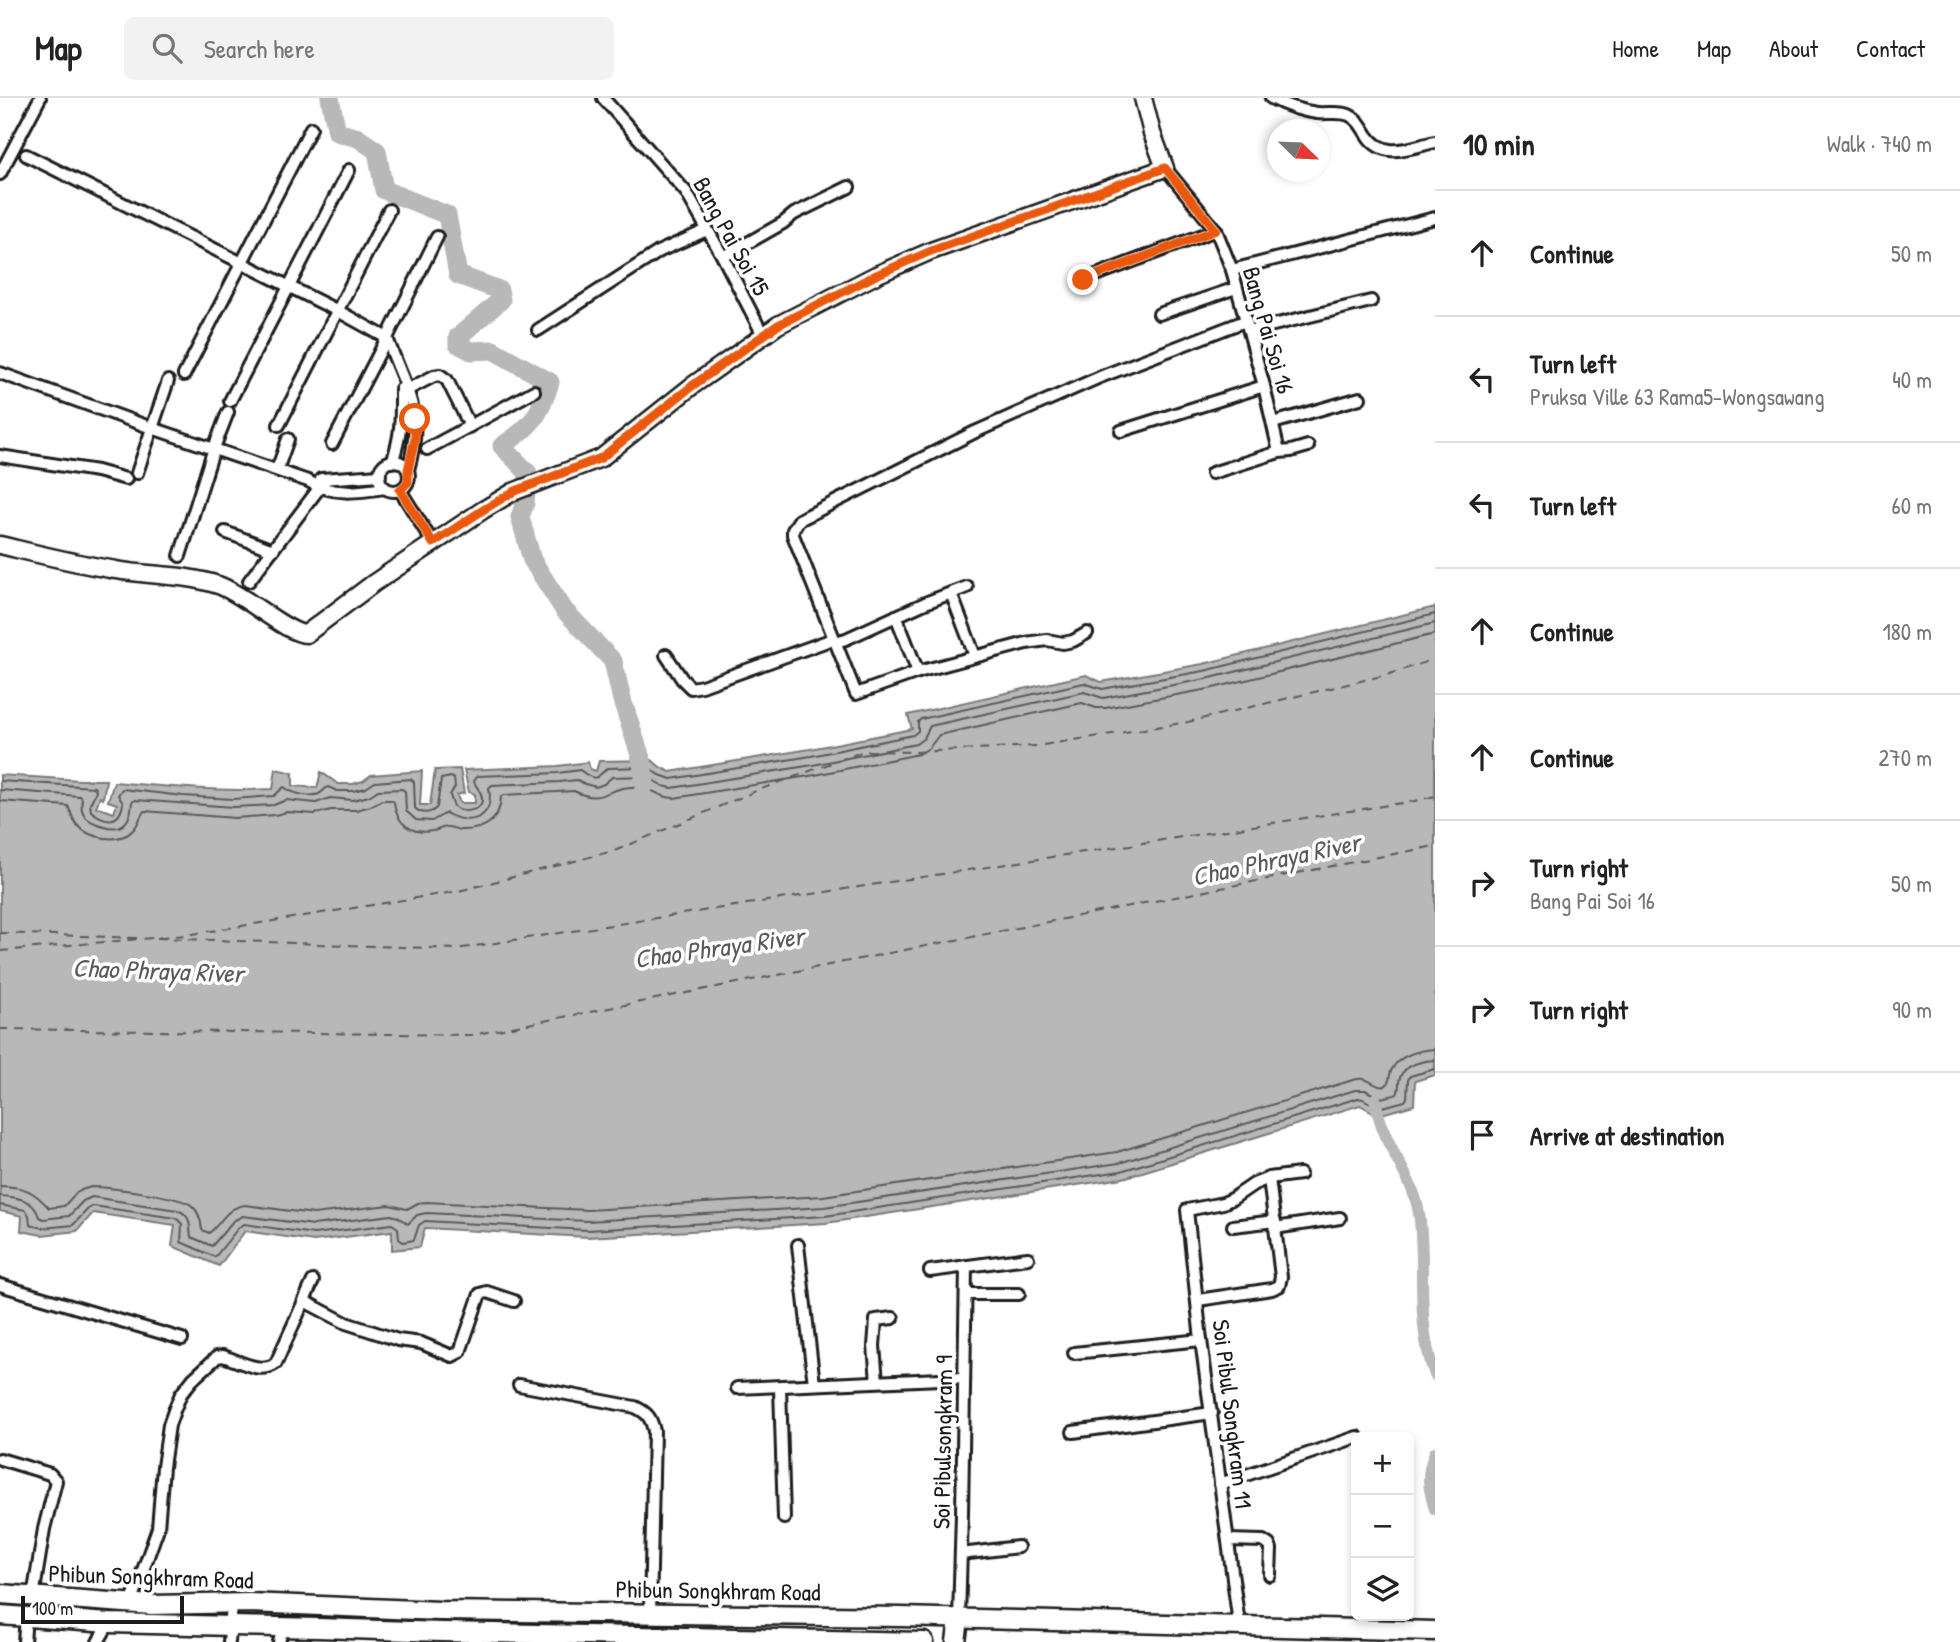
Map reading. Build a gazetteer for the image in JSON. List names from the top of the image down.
{
  "streets": {
    "main road": ["Phibun Songkhram Road"],
    "street": [
      "Bang Pai Soi 15",
      "Bang Pai Soi 16",
      "Soi Pibul Songkram 11",
      "Soi Pibulsongkram 9"
    ]
  },
  "crossings": [
    ["Soi Pibul Songkram 11", "Phibun Songkhram Road"],
    ["Soi Pibulsongkram 9", "Phibun Songkhram Road"]
  ],
  "water": ["Chao Phraya River"],
  "scale_bar": "100 m",
  "north": "bottom right",
  "page": {
    "header": "Map",
    "search": "Search here",
    "nav": [
      "Home",
      "Map",
      "About",
      "Contact"
    ],
    "heading": ["10 min", "Walk · 740 m"],
    "list": [
      ["Continue", "50 m"],
      ["Turn left", "Pruksa Ville 63 Rama5-Wongsawang", "40 m"],
      ["Turn left", "60 m"],
      ["Continue", "180 m"],
      ["Continue", "270 m"],
      ["Turn right", "Bang Pai Soi 16", "50 m"],
      ["Turn right", "90 m"],
      "Arrive at destination"
    ],
    "map_buttons": ["+", "−"],
    "scale": "100 m"
  }
}
